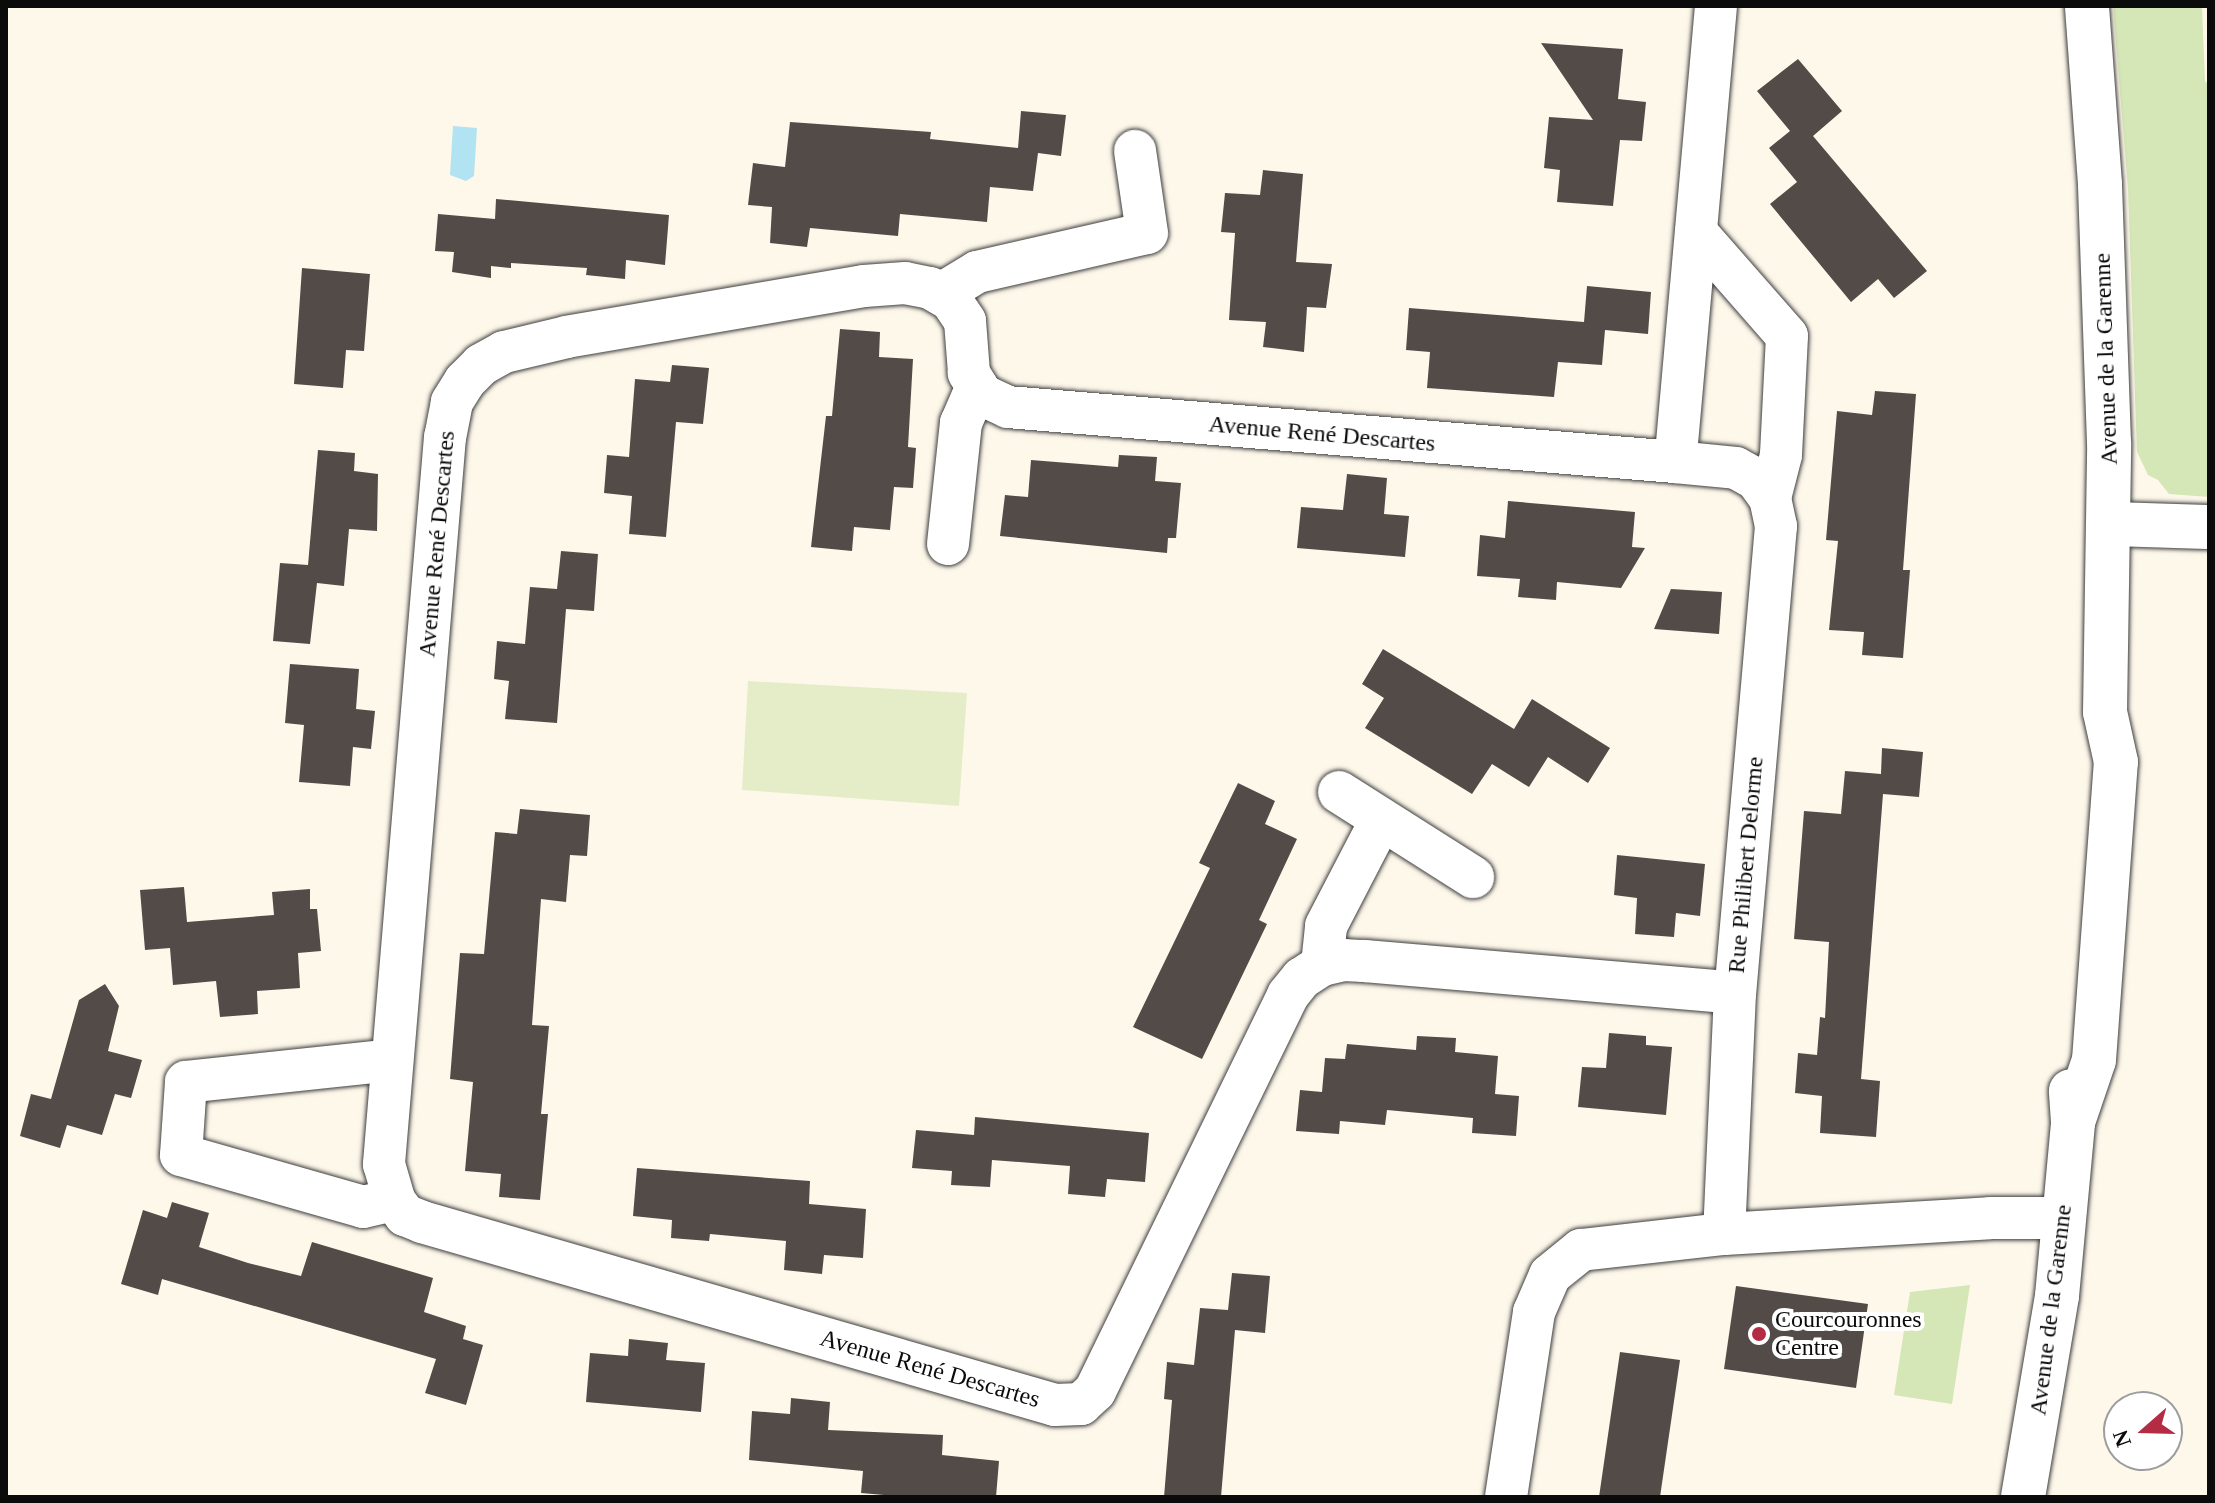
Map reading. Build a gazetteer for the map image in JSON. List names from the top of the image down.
{
  "streets": {
    "street": ["Avenue de la Garenne", "Avenue René Descartes", "Rue Philibert Delorme"]
  },
  "places": ["Courcouronnes Centre"],
  "north": "left"
}
